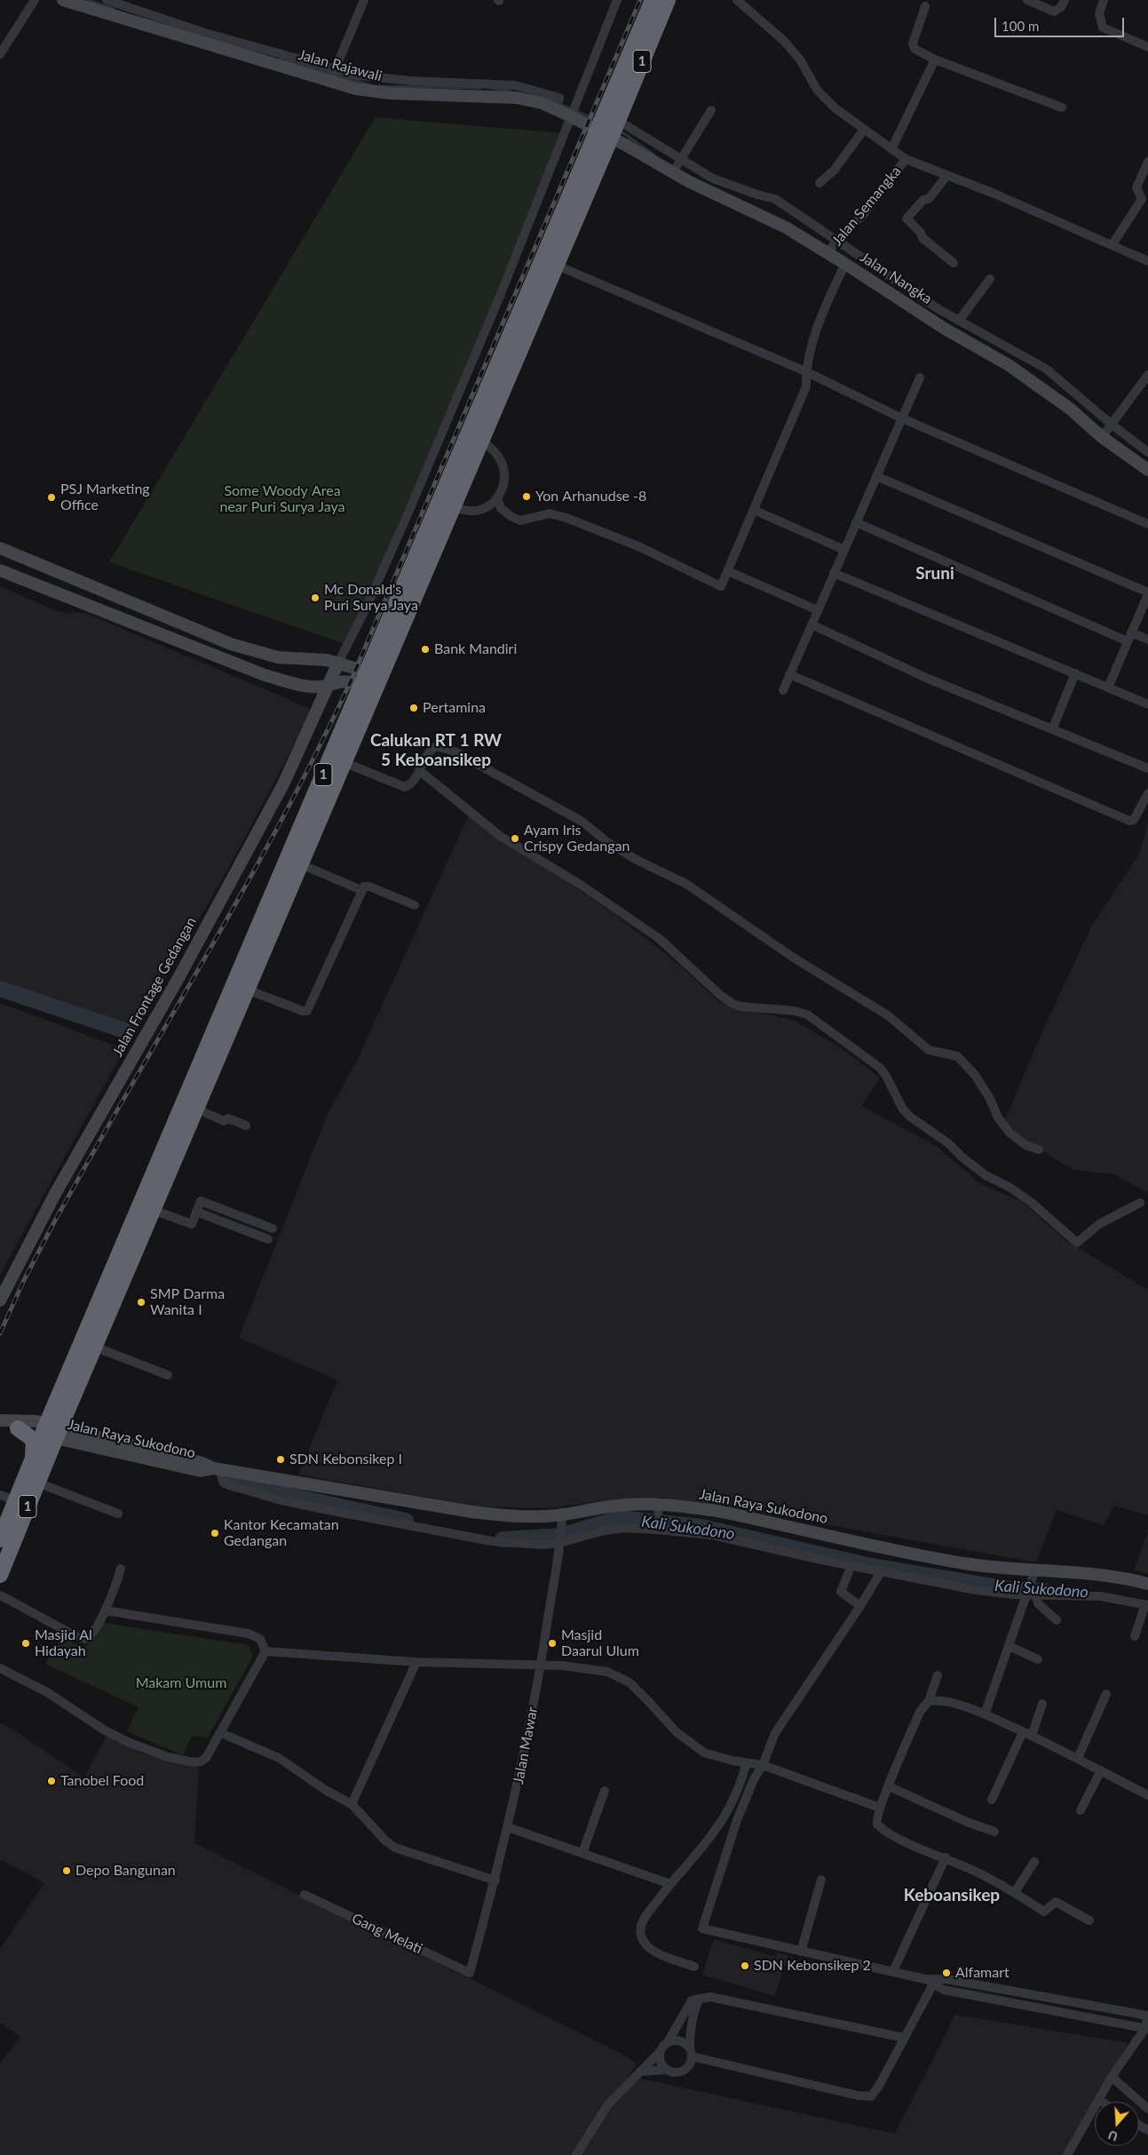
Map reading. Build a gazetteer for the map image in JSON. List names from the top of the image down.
{
  "streets": {
    "highway": ["1"],
    "street": [
      "Jalan Rajawali",
      "Jalan Semangka",
      "Jalan Nangka",
      "Jalan Frontage Gedangan",
      "Jalan Raya Sukodono",
      "Jalan Mawar",
      "Gang Melati"
    ]
  },
  "crossings": [
    ["1", "Jalan Rajawali"],
    ["1", "Jalan Nangka"],
    ["1", "Jalan Raya Sukodono"],
    ["Jalan Rajawali", "Jalan Nangka"],
    ["Jalan Semangka", "Jalan Nangka"],
    ["Jalan Raya Sukodono", "Jalan Mawar"],
    ["Jalan Mawar", "Gang Melati"]
  ],
  "districts": ["Sruni", "Calukan RT 1 RW 5 Keboansikep", "Keboansikep"],
  "water": ["Kali Sukodono"],
  "parks": ["Some Woody Area near Puri Surya Jaya", "Makam Umum"],
  "places": [
    "Yon Arhanudse -8",
    "PSJ Marketing Office",
    "Mc Donald's Puri Surya Jaya",
    "Bank Mandiri",
    "Pertamina",
    "Ayam Iris Crispy Gedangan",
    "SMP Darma Wanita I",
    "SDN Kebonsikep I",
    "Kantor Kecamatan Gedangan",
    "Masjid Al Hidayah",
    "Masjid Daarul Ulum",
    "Tanobel Food",
    "Depo Bangunan",
    "SDN Kebonsikep 2",
    "Alfamart"
  ],
  "scale_bar": "100 m",
  "north": "bottom"
}
